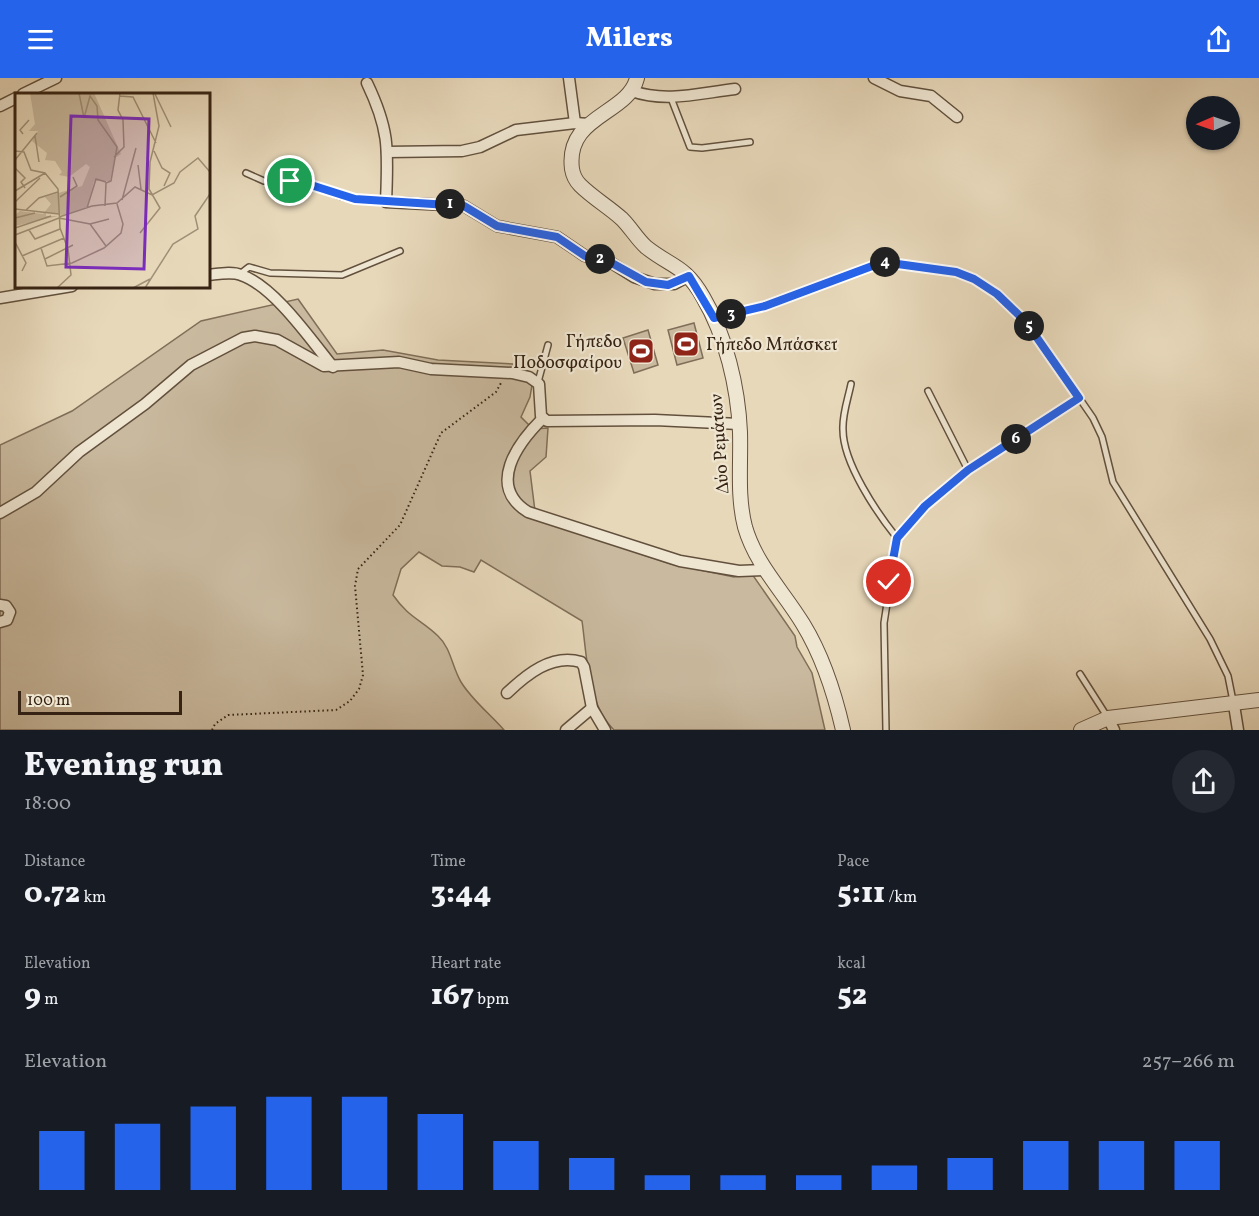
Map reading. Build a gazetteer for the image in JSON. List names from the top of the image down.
{
  "streets": {
    "street": ["Δύο Ρεμάτων"]
  },
  "places": {
    "sports": ["Γήπεδο Μπάσκετ", "Γήπεδο Ποδοσφαίρου"]
  },
  "scale_bar": "100 m",
  "north": "left",
  "page": {
    "header": "Milers",
    "pins": [
      "1",
      "2",
      "4",
      "3",
      "5",
      "6"
    ],
    "scale": "100 m",
    "heading": ["Evening run", "18:00"],
    "stats": [
      ["Distance", "0.72 km"],
      ["Time", "3:44"],
      ["Pace", "5:11 /km"],
      ["Elevation", "9 m"],
      ["Heart rate", "167 bpm"],
      ["kcal", "52"]
    ],
    "chart": ["Elevation", "257–266 m"]
  }
}
